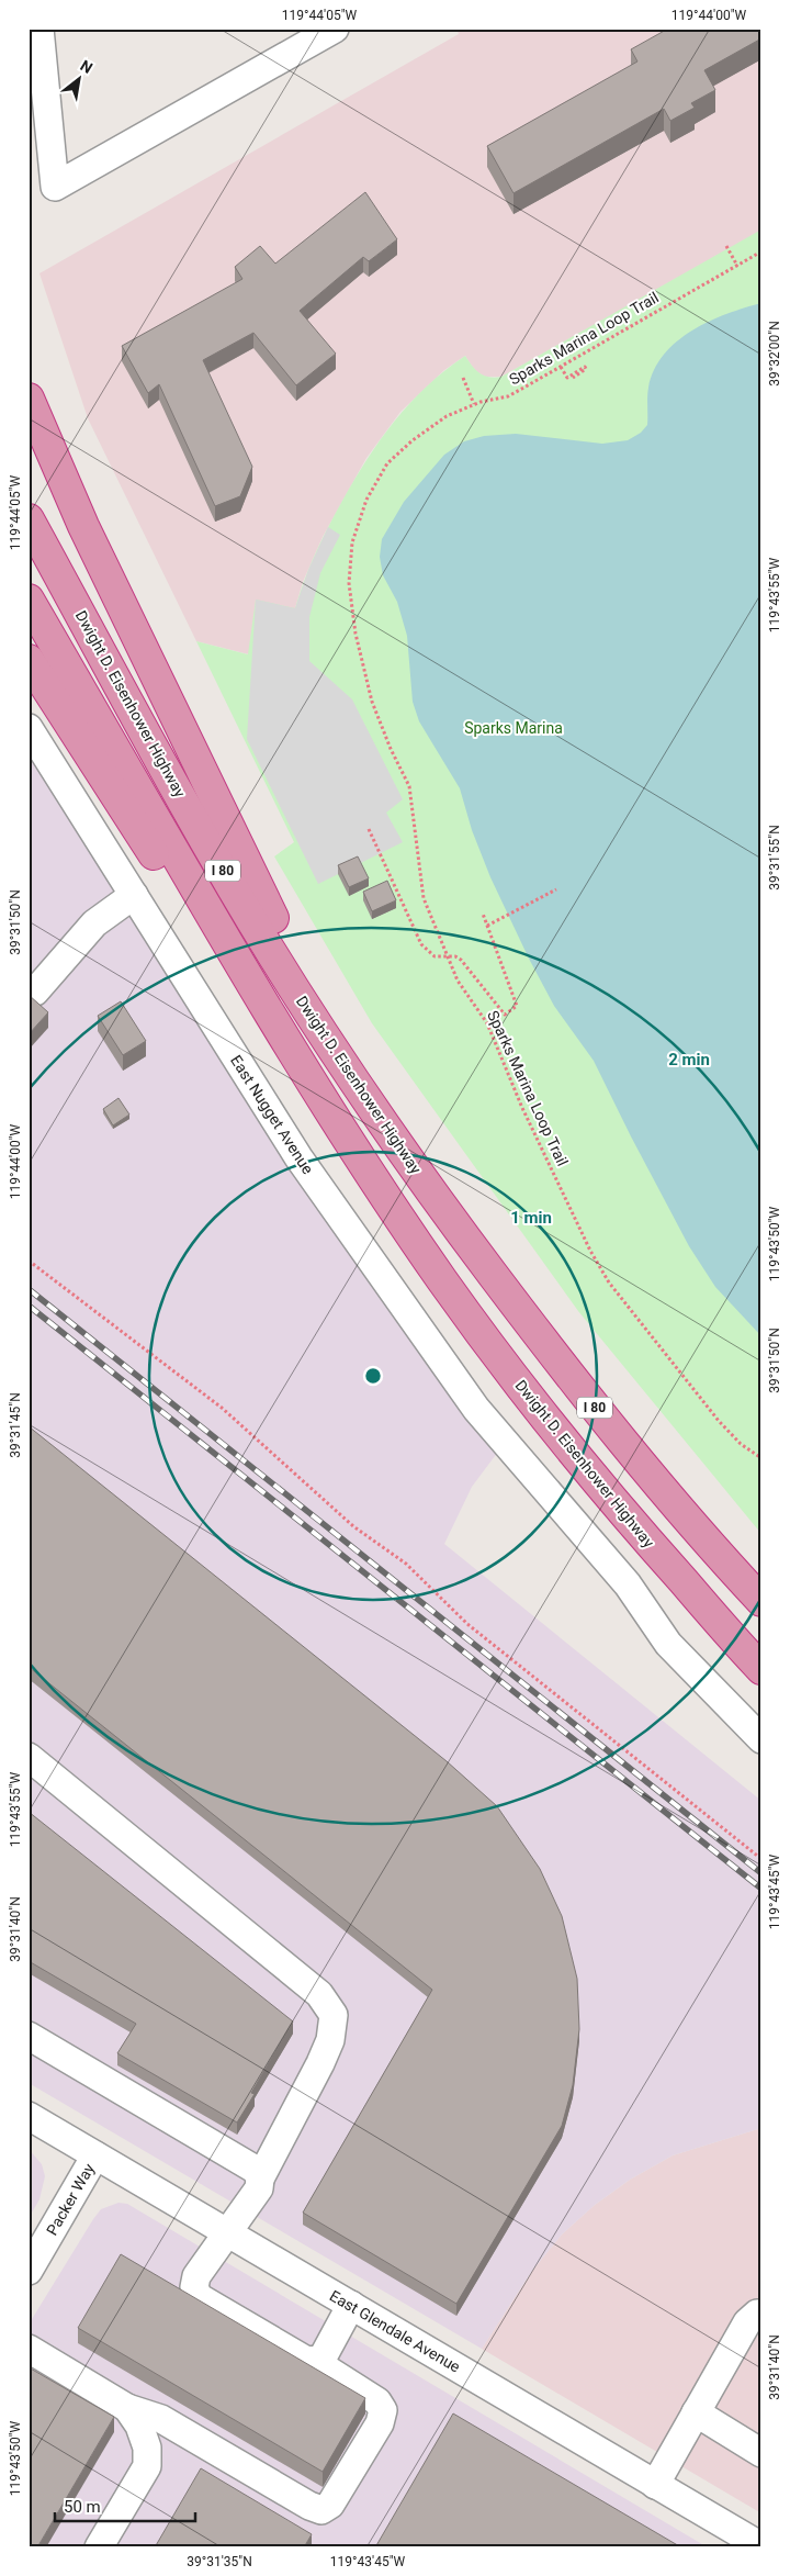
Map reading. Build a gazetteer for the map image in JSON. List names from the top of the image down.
{
  "streets": {
    "highway": ["Dwight D. Eisenhower Highway", "I 80"],
    "street": ["East Nugget Avenue", "Packer Way", "East Glendale Avenue"],
    "path": ["Sparks Marina Loop Trail"]
  },
  "crossings": [
    ["Packer Way", "East Glendale Avenue"]
  ],
  "parks": ["Sparks Marina"],
  "scale_bar": "50 m",
  "north": "top right",
  "coordinates": [
    "119°44'05\"W",
    "119°44'00\"W",
    "39°32'00\"N",
    "119°43'55\"W",
    "39°31'55\"N",
    "39°31'50\"N",
    "119°43'50\"W",
    "39°31'45\"N",
    "119°43'45\"W",
    "39°31'40\"N",
    "39°31'35\"N"
  ],
  "rings": ["2 min", "1 min"]
}
